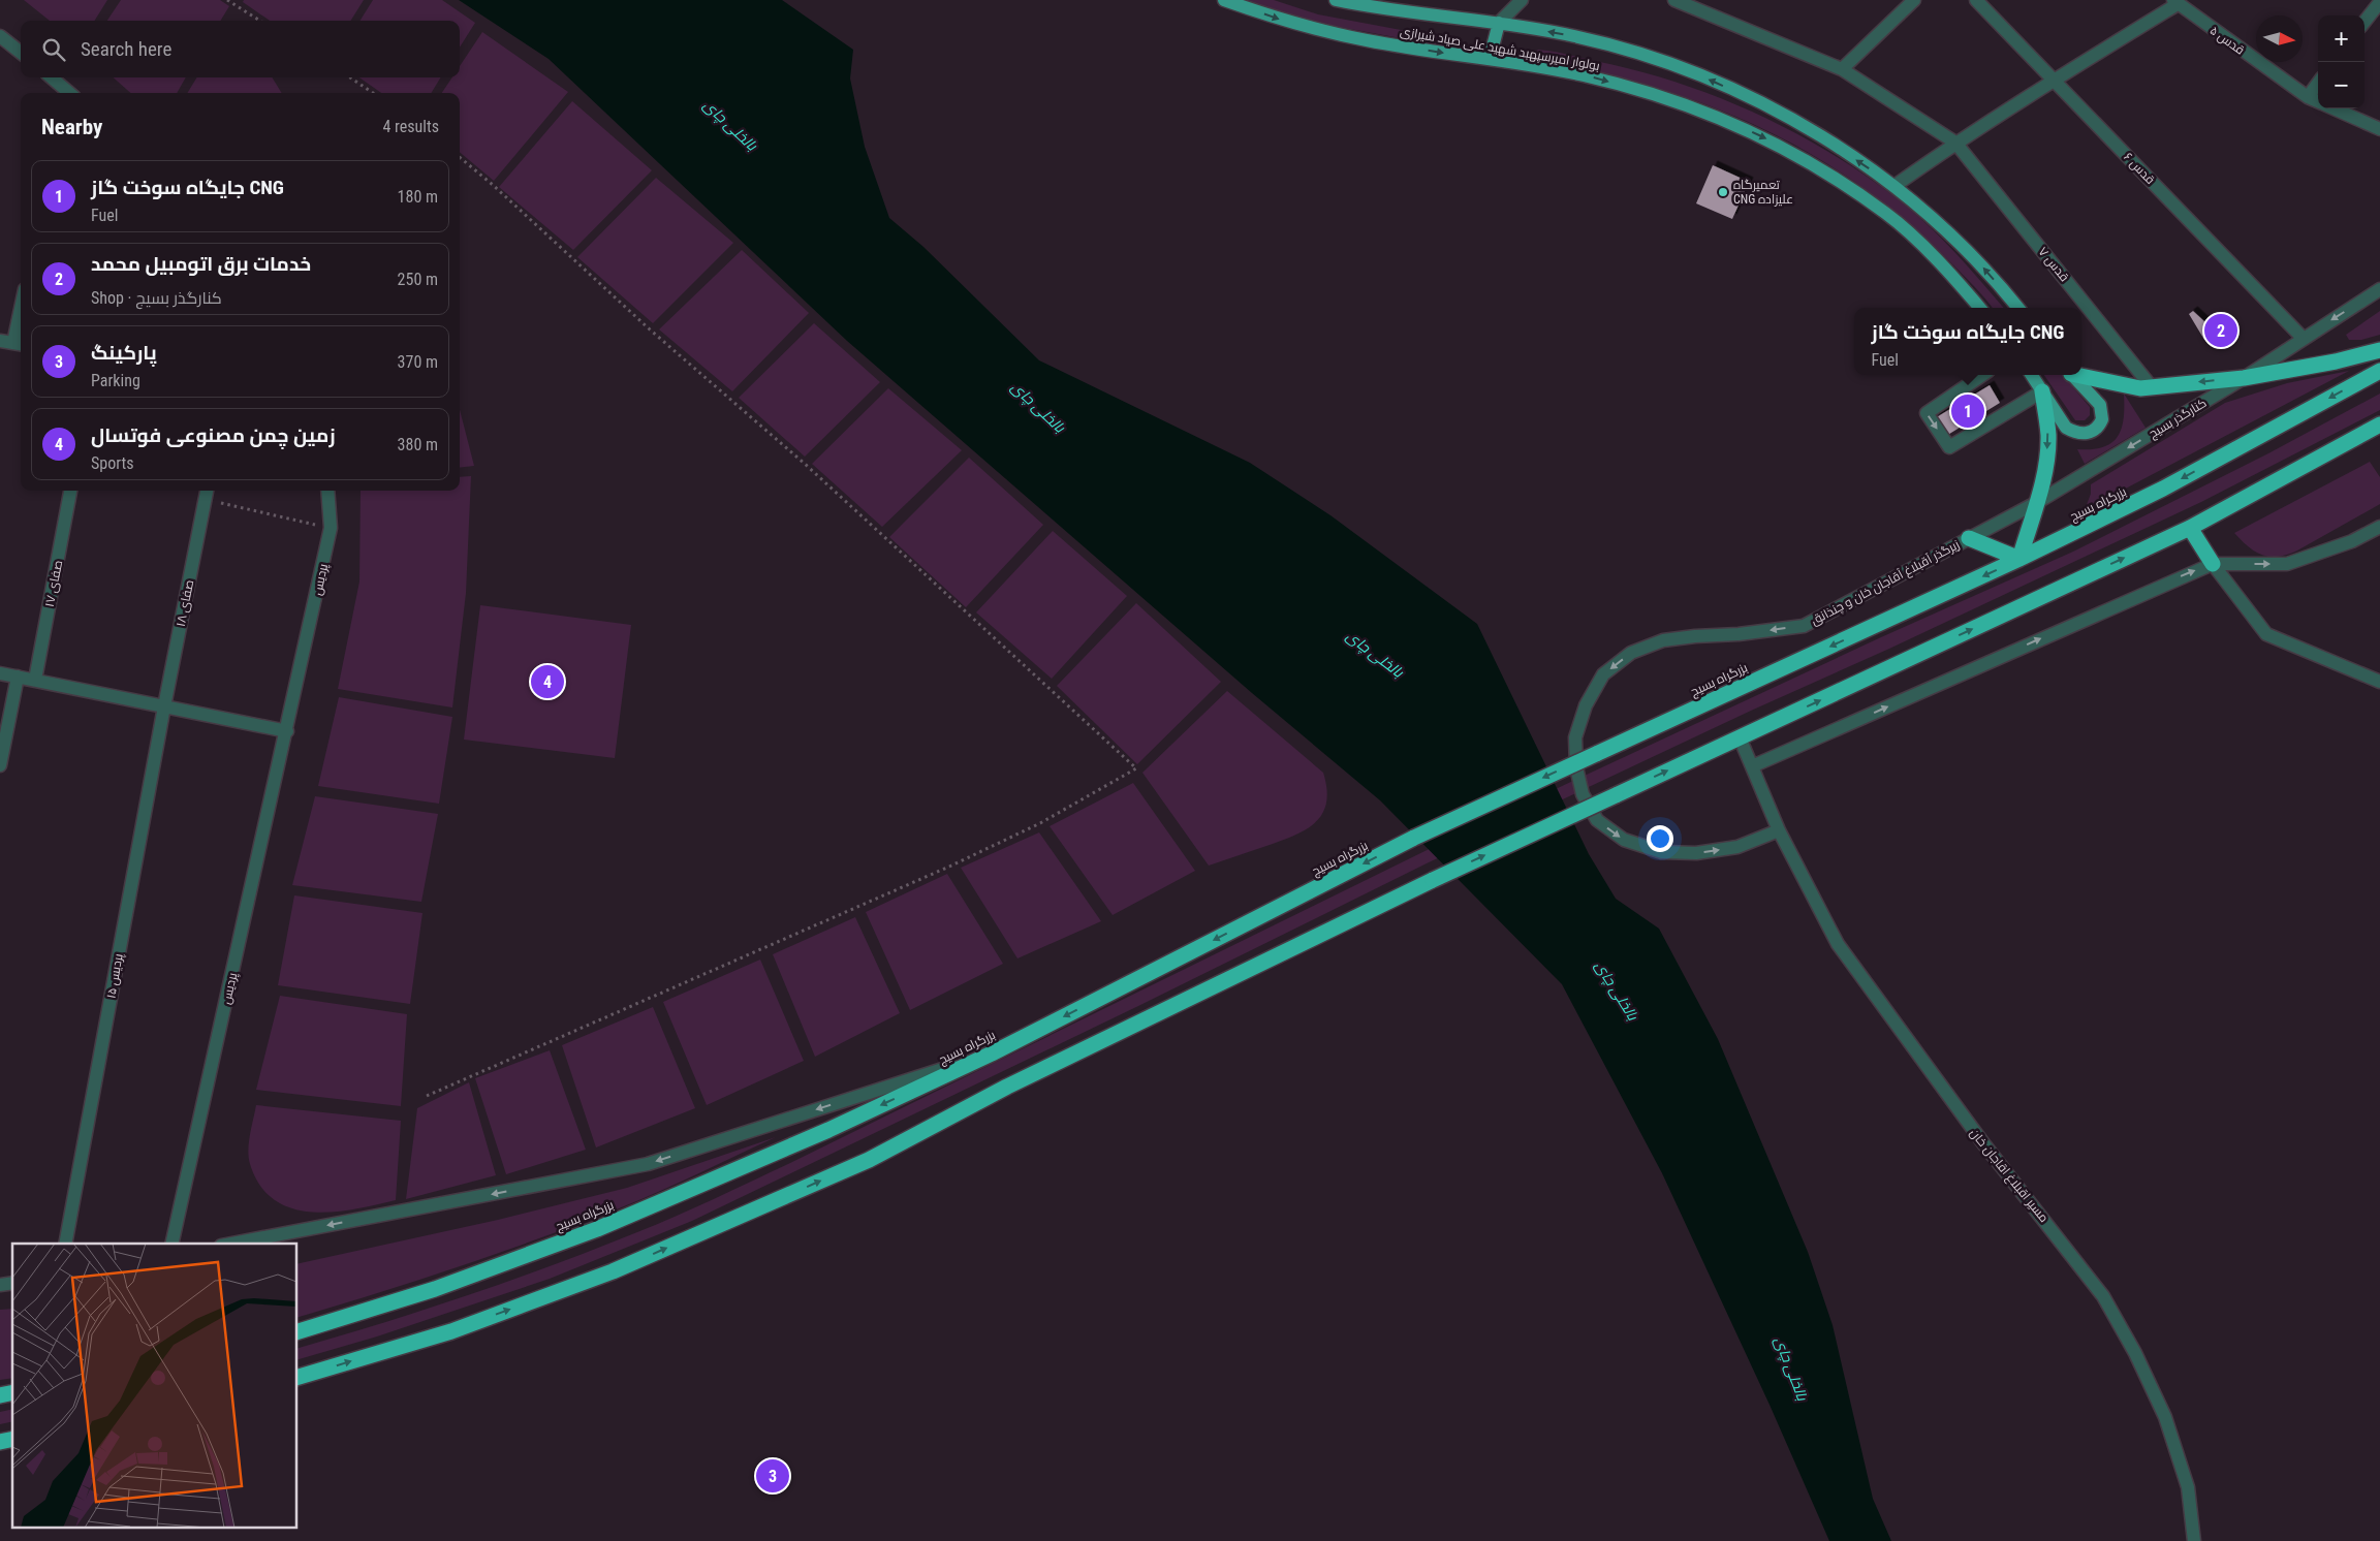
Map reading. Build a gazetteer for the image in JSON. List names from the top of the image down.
{
  "streets": {
    "highway": ["بزرگراه بسیج"],
    "main road": ["بولوار امیرسپهبد شهید علی صیاد شیرازی"],
    "street": [
      "قدس ۵",
      "قدس ۶",
      "قدس ۷",
      "کنارگذر بسیج",
      "پردیس",
      "زیرگذر آقبلاغ آقاجان خان و چنذانق",
      "صفای ۱۷",
      "صفای ۱۸",
      "پردیس ۱۵",
      "مسیر اقبلاغ اقاجان خان"
    ]
  },
  "crossings": [
    ["قدس ۶", "کنارگذر بسیج"],
    ["کنارگذر بسیج", "زیرگذر آقبلاغ آقاجان خان و چنذانق"],
    ["زیرگذر آقبلاغ آقاجان خان و چنذانق", "مسیر اقبلاغ اقاجان خان"],
    ["صفای ۱۸", "پردیس ۱۵"]
  ],
  "one_way": ["کنارگذر بسیج"],
  "water": ["بالخلی چای"],
  "places": ["تعمیرگاه CNG علیزاده"],
  "north": "right",
  "page": {
    "map_buttons": ["+", "−"],
    "search": "Search here",
    "heading": ["Nearby", "4 results"],
    "list": [
      {
        "mark": "1",
        "name": "جایگاه سوخت گاز CNG",
        "note": "Fuel",
        "value": "180 m"
      },
      {
        "mark": "2",
        "name": "خدمات برق اتومبیل محمد",
        "note": "Shop · کنارگذر بسیج",
        "value": "250 m"
      },
      {
        "mark": "3",
        "name": "پارکینگ",
        "note": "Parking",
        "value": "370 m"
      },
      {
        "mark": "4",
        "name": "زمین چمن مصنوعی فوتسال",
        "note": "Sports",
        "value": "380 m"
      }
    ],
    "popup": ["جایگاه سوخت گاز CNG", "Fuel"],
    "pins": [
      "2",
      "1",
      "4",
      "3"
    ]
  }
}
